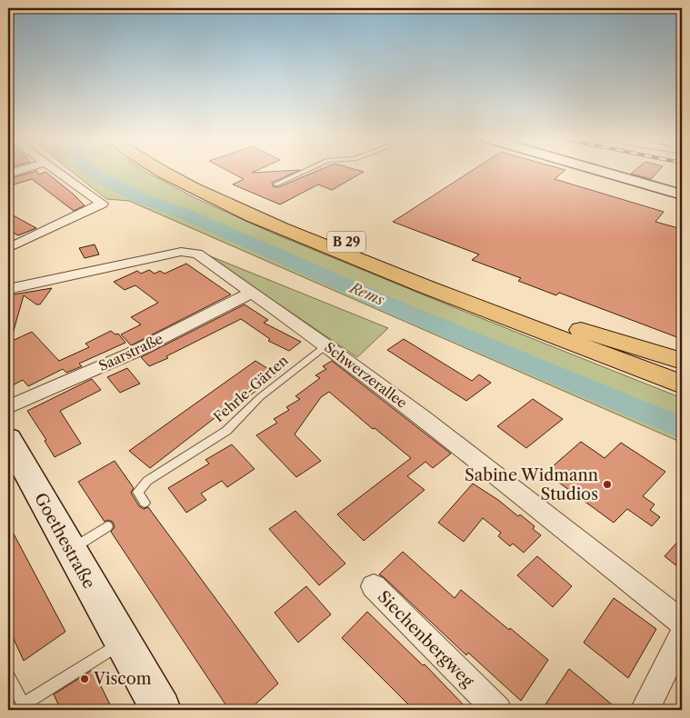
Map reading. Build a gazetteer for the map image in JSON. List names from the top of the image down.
{
  "streets": {
    "highway": ["B 29"],
    "street": [
      "Saarstraße",
      "Schwerzerallee",
      "Goethestraße",
      "Siechenbergweg"
    ],
    "lane": ["Fehrle-Gärten"]
  },
  "crossings": [
    ["Saarstraße", "Schwerzerallee"],
    ["Schwerzerallee", "Fehrle-Gärten"]
  ],
  "water": ["Rems"],
  "places": ["Sabine Widmann Studios", "Viscom"]
}
